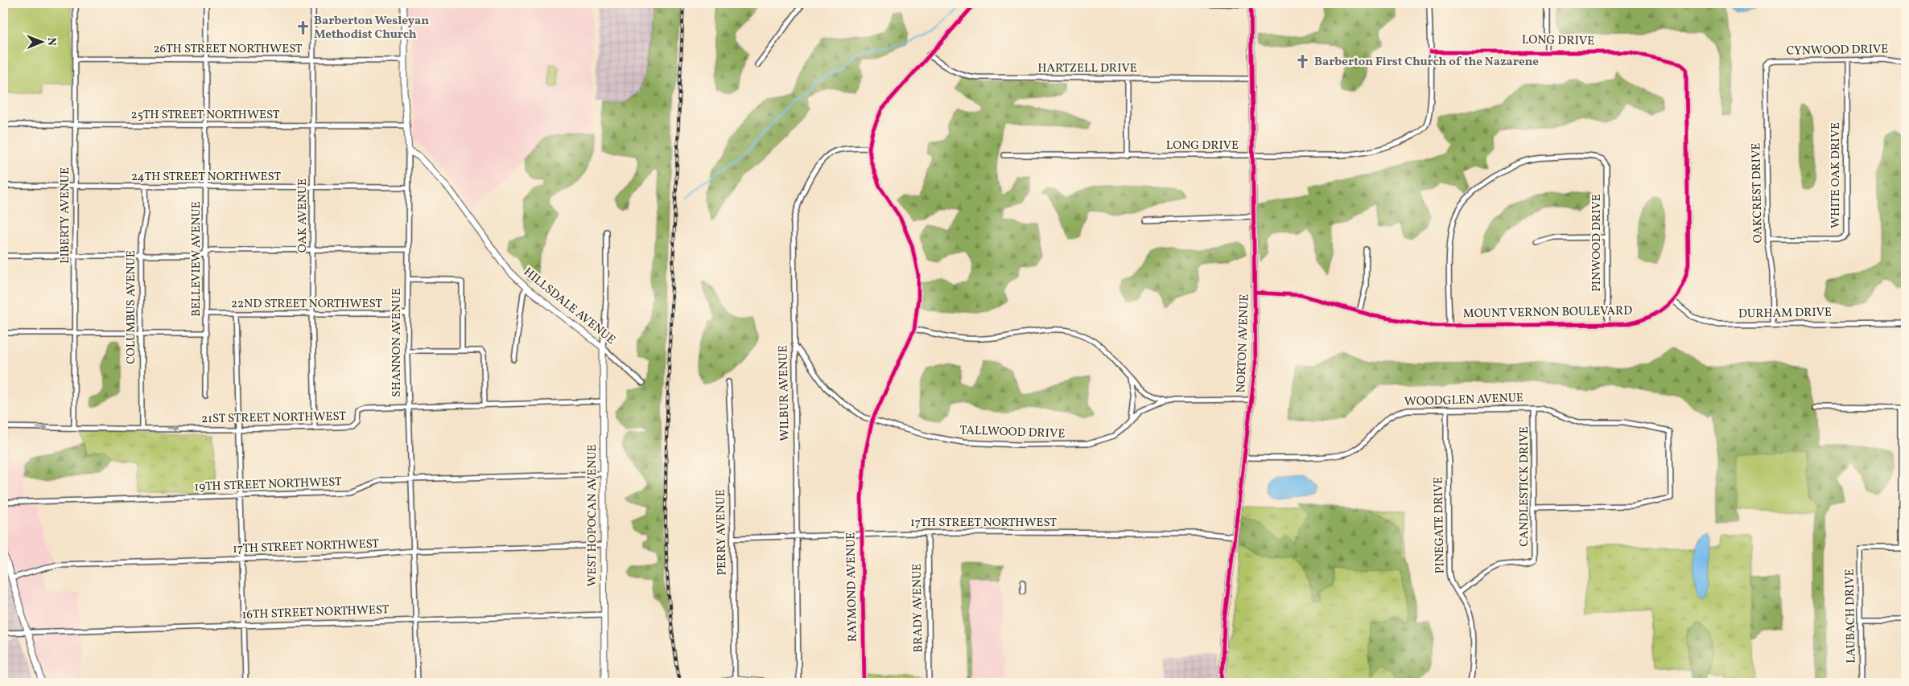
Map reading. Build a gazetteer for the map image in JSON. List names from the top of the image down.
{
  "streets": {
    "street": [
      "LONG DRIVE",
      "26TH STREET NORTHWEST",
      "CYNWOOD DRIVE",
      "HARTZELL DRIVE",
      "25TH STREET NORTHWEST",
      "WHITE OAK DRIVE",
      "24TH STREET NORTHWEST",
      "OAKCREST DRIVE",
      "LIBERTY AVENUE",
      "OAK AVENUE",
      "PINWOOD DRIVE",
      "BELLEVIEW AVENUE",
      "22ND STREET NORTHWEST",
      "HILLSDALE AVENUE",
      "COLUMBUS AVENUE",
      "MOUNT VERNON BOULEVARD",
      "DURHAM DRIVE",
      "SHANNON AVENUE",
      "NORTON AVENUE",
      "WILBUR AVENUE",
      "WOODGLEN AVENUE",
      "21ST STREET NORTHWEST",
      "TALLWOOD DRIVE",
      "19TH STREET NORTHWEST",
      "CANDLESTICK DRIVE",
      "WEST HOPOCAN AVENUE",
      "17TH STREET NORTHWEST",
      "PINEGATE DRIVE",
      "PERRY AVENUE",
      "RAYMOND AVENUE",
      "BRADY AVENUE",
      "16TH STREET NORTHWEST",
      "LAUBACH DRIVE"
    ]
  },
  "crossings": [
    ["LONG DRIVE", "MOUNT VERNON BOULEVARD"],
    ["LONG DRIVE", "NORTON AVENUE"],
    ["26TH STREET NORTHWEST", "LIBERTY AVENUE"],
    ["26TH STREET NORTHWEST", "OAK AVENUE"],
    ["26TH STREET NORTHWEST", "BELLEVIEW AVENUE"],
    ["26TH STREET NORTHWEST", "SHANNON AVENUE"],
    ["CYNWOOD DRIVE", "WHITE OAK DRIVE"],
    ["CYNWOOD DRIVE", "OAKCREST DRIVE"],
    ["HARTZELL DRIVE", "NORTON AVENUE"],
    ["25TH STREET NORTHWEST", "LIBERTY AVENUE"],
    ["25TH STREET NORTHWEST", "OAK AVENUE"],
    ["25TH STREET NORTHWEST", "BELLEVIEW AVENUE"],
    ["25TH STREET NORTHWEST", "SHANNON AVENUE"],
    ["WHITE OAK DRIVE", "OAKCREST DRIVE"],
    ["24TH STREET NORTHWEST", "LIBERTY AVENUE"],
    ["24TH STREET NORTHWEST", "OAK AVENUE"],
    ["24TH STREET NORTHWEST", "BELLEVIEW AVENUE"],
    ["24TH STREET NORTHWEST", "COLUMBUS AVENUE"],
    ["24TH STREET NORTHWEST", "SHANNON AVENUE"],
    ["OAKCREST DRIVE", "DURHAM DRIVE"],
    ["LIBERTY AVENUE", "21ST STREET NORTHWEST"],
    ["OAK AVENUE", "22ND STREET NORTHWEST"],
    ["OAK AVENUE", "21ST STREET NORTHWEST"],
    ["PINWOOD DRIVE", "MOUNT VERNON BOULEVARD"],
    ["BELLEVIEW AVENUE", "22ND STREET NORTHWEST"],
    ["22ND STREET NORTHWEST", "SHANNON AVENUE"],
    ["HILLSDALE AVENUE", "SHANNON AVENUE"],
    ["HILLSDALE AVENUE", "WEST HOPOCAN AVENUE"],
    ["COLUMBUS AVENUE", "21ST STREET NORTHWEST"],
    ["MOUNT VERNON BOULEVARD", "DURHAM DRIVE"],
    ["MOUNT VERNON BOULEVARD", "NORTON AVENUE"],
    ["SHANNON AVENUE", "21ST STREET NORTHWEST"],
    ["SHANNON AVENUE", "19TH STREET NORTHWEST"],
    ["SHANNON AVENUE", "17TH STREET NORTHWEST"],
    ["SHANNON AVENUE", "16TH STREET NORTHWEST"],
    ["NORTON AVENUE", "WOODGLEN AVENUE"],
    ["NORTON AVENUE", "TALLWOOD DRIVE"],
    ["NORTON AVENUE", "17TH STREET NORTHWEST"],
    ["WILBUR AVENUE", "TALLWOOD DRIVE"],
    ["WILBUR AVENUE", "17TH STREET NORTHWEST"],
    ["WILBUR AVENUE", "RAYMOND AVENUE"],
    ["WOODGLEN AVENUE", "CANDLESTICK DRIVE"],
    ["WOODGLEN AVENUE", "PINEGATE DRIVE"],
    ["21ST STREET NORTHWEST", "WEST HOPOCAN AVENUE"],
    ["TALLWOOD DRIVE", "RAYMOND AVENUE"],
    ["19TH STREET NORTHWEST", "WEST HOPOCAN AVENUE"],
    ["CANDLESTICK DRIVE", "PINEGATE DRIVE"],
    ["WEST HOPOCAN AVENUE", "17TH STREET NORTHWEST"],
    ["WEST HOPOCAN AVENUE", "16TH STREET NORTHWEST"],
    ["17TH STREET NORTHWEST", "PERRY AVENUE"],
    ["17TH STREET NORTHWEST", "RAYMOND AVENUE"],
    ["17TH STREET NORTHWEST", "BRADY AVENUE"]
  ],
  "places": {
    "church": ["Barberton Wesleyan Methodist Church", "Barberton First Church of the Nazarene"]
  },
  "north": "right"
}
